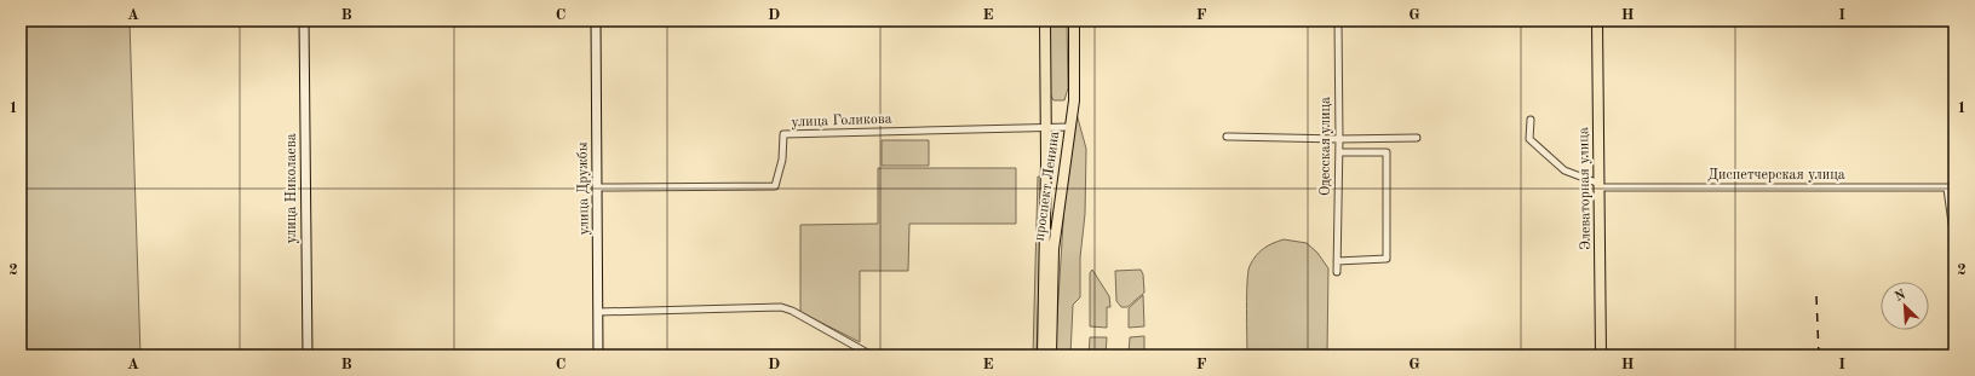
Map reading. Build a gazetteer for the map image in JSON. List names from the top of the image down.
{
  "streets": {
    "main road": [
      "проспект Ленина",
      "улица Николаева",
      "улица Дружбы",
      "Элеваторная улица"
    ],
    "street": ["улица Голикова", "Одесская улица", "Диспетчерская улица"]
  },
  "crossings": [
    ["улица Голикова", "проспект Ленина"],
    ["улица Голикова", "улица Дружбы"],
    ["Диспетчерская улица", "Элеваторная улица"]
  ],
  "north": "top left",
  "grid": {
    "columns": [
      "A",
      "B",
      "C",
      "D",
      "E",
      "F",
      "G",
      "H",
      "I"
    ],
    "rows": ["1", "2"]
  }
}
